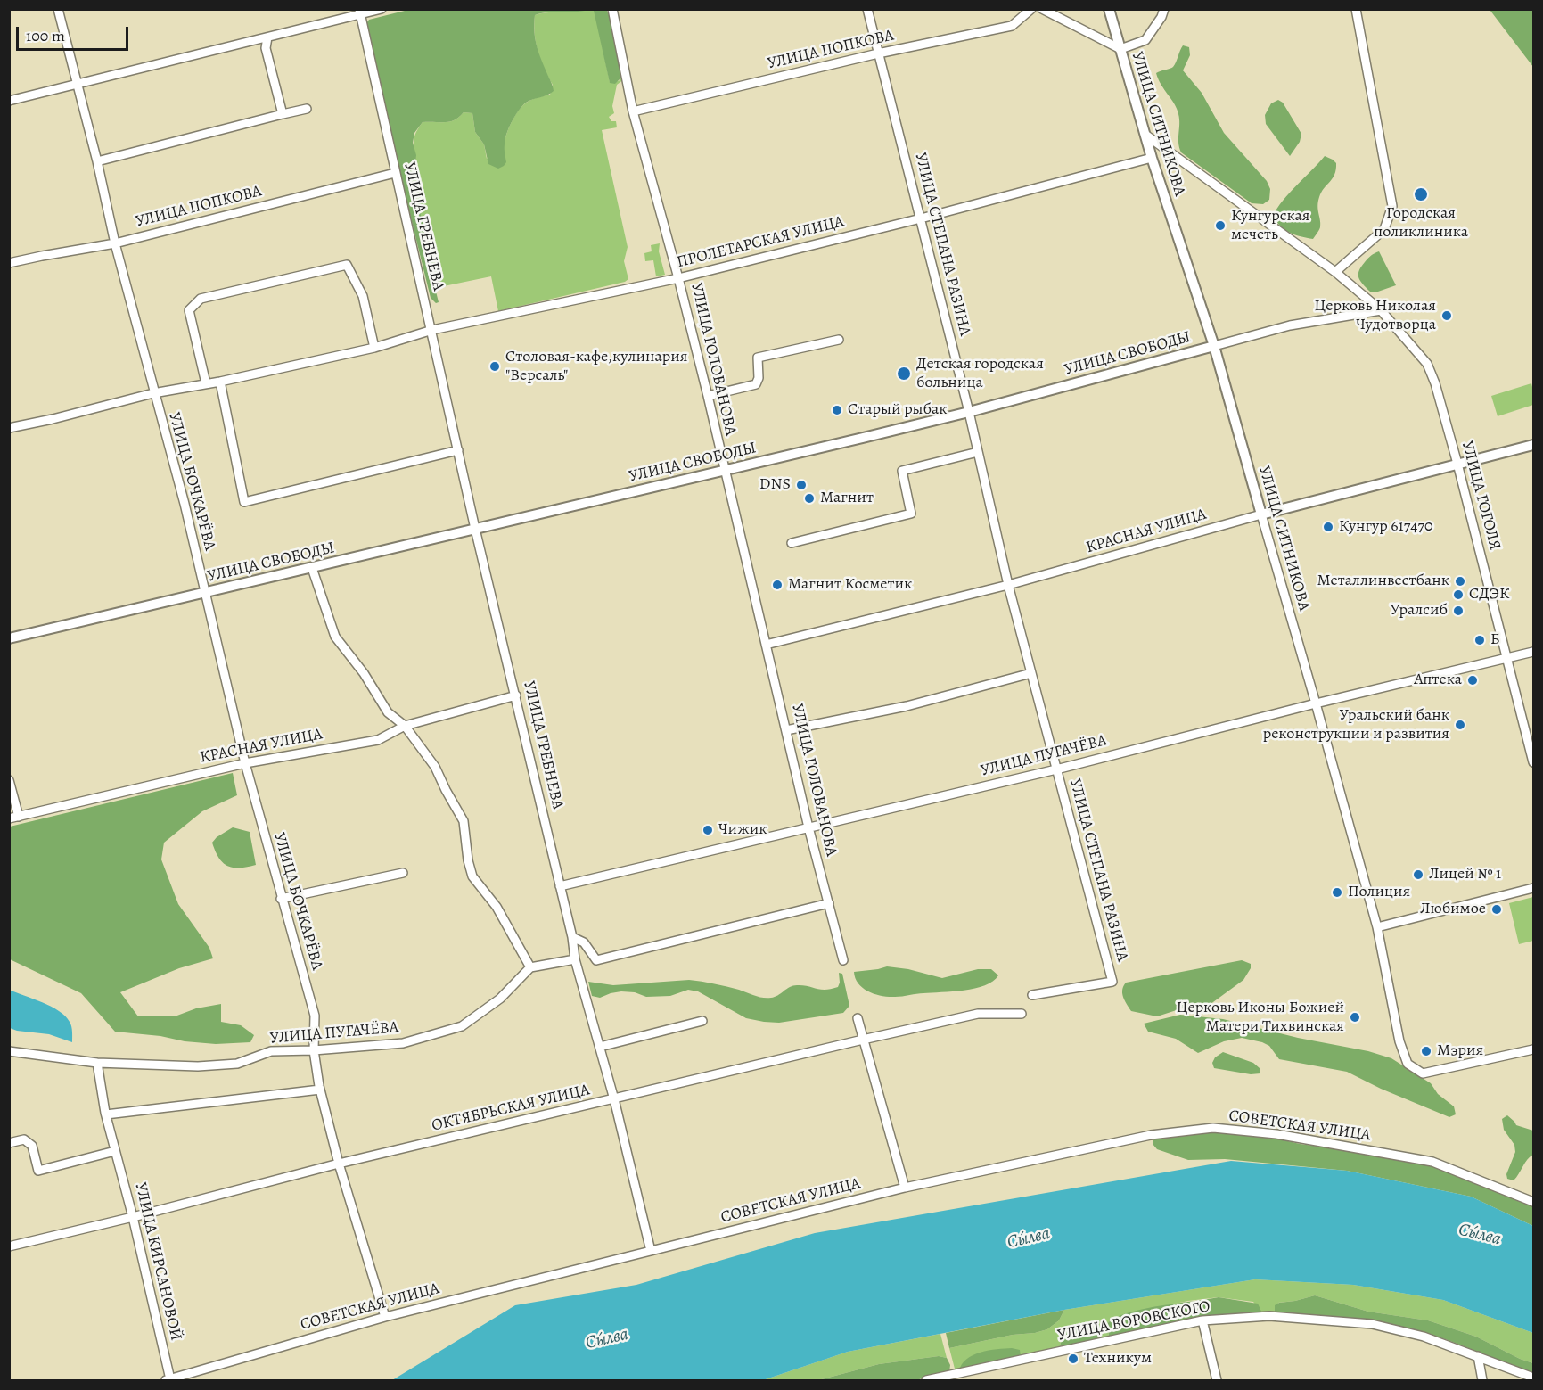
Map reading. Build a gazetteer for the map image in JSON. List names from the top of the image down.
{
  "streets": {
    "main road": ["УЛИЦА СИТНИКОВА", "УЛИЦА СВОБОДЫ", "КРАСНАЯ УЛИЦА"],
    "street": [
      "УЛИЦА ПОПКОВА",
      "УЛИЦА ГРЕБНЕВА",
      "ПРОЛЕТАРСКАЯ УЛИЦА",
      "УЛИЦА СТЕПАНА РАЗИНА",
      "УЛИЦА ГОЛОВАНОВА",
      "УЛИЦА БОЧКАРЁВА",
      "УЛИЦА ГОГОЛЯ",
      "УЛИЦА ПУГАЧЁВА",
      "ОКТЯБРЬСКАЯ УЛИЦА",
      "СОВЕТСКАЯ УЛИЦА",
      "УЛИЦА КИРСАНОВОЙ",
      "УЛИЦА ВОРОВСКОГО"
    ]
  },
  "crossings": [
    ["УЛИЦА ПОПКОВА", "УЛИЦА ГРЕБНЕВА"],
    ["УЛИЦА ПОПКОВА", "УЛИЦА СТЕПАНА РАЗИНА"],
    ["УЛИЦА ПОПКОВА", "УЛИЦА ГОЛОВАНОВА"],
    ["УЛИЦА ПОПКОВА", "УЛИЦА БОЧКАРЁВА"],
    ["УЛИЦА СИТНИКОВА", "ПРОЛЕТАРСКАЯ УЛИЦА"],
    ["УЛИЦА СИТНИКОВА", "УЛИЦА СВОБОДЫ"],
    ["УЛИЦА СИТНИКОВА", "УЛИЦА ГОГОЛЯ"],
    ["УЛИЦА СИТНИКОВА", "КРАСНАЯ УЛИЦА"],
    ["УЛИЦА СИТНИКОВА", "УЛИЦА ПУГАЧЁВА"],
    ["УЛИЦА ГРЕБНЕВА", "ПРОЛЕТАРСКАЯ УЛИЦА"],
    ["УЛИЦА ГРЕБНЕВА", "УЛИЦА СВОБОДЫ"],
    ["УЛИЦА ГРЕБНЕВА", "КРАСНАЯ УЛИЦА"],
    ["УЛИЦА ГРЕБНЕВА", "УЛИЦА ПУГАЧЁВА"],
    ["УЛИЦА ГРЕБНЕВА", "ОКТЯБРЬСКАЯ УЛИЦА"],
    ["УЛИЦА ГРЕБНЕВА", "СОВЕТСКАЯ УЛИЦА"],
    ["ПРОЛЕТАРСКАЯ УЛИЦА", "УЛИЦА СТЕПАНА РАЗИНА"],
    ["ПРОЛЕТАРСКАЯ УЛИЦА", "УЛИЦА ГОЛОВАНОВА"],
    ["ПРОЛЕТАРСКАЯ УЛИЦА", "УЛИЦА БОЧКАРЁВА"],
    ["УЛИЦА СТЕПАНА РАЗИНА", "УЛИЦА СВОБОДЫ"],
    ["УЛИЦА СТЕПАНА РАЗИНА", "КРАСНАЯ УЛИЦА"],
    ["УЛИЦА СТЕПАНА РАЗИНА", "УЛИЦА ПУГАЧЁВА"],
    ["УЛИЦА СВОБОДЫ", "УЛИЦА ГОЛОВАНОВА"],
    ["УЛИЦА СВОБОДЫ", "УЛИЦА БОЧКАРЁВА"],
    ["УЛИЦА СВОБОДЫ", "УЛИЦА ГОГОЛЯ"],
    ["УЛИЦА ГОЛОВАНОВА", "КРАСНАЯ УЛИЦА"],
    ["УЛИЦА ГОЛОВАНОВА", "УЛИЦА ПУГАЧЁВА"],
    ["УЛИЦА БОЧКАРЁВА", "КРАСНАЯ УЛИЦА"],
    ["УЛИЦА БОЧКАРЁВА", "УЛИЦА ПУГАЧЁВА"],
    ["УЛИЦА БОЧКАРЁВА", "ОКТЯБРЬСКАЯ УЛИЦА"],
    ["УЛИЦА БОЧКАРЁВА", "СОВЕТСКАЯ УЛИЦА"],
    ["УЛИЦА ГОГОЛЯ", "КРАСНАЯ УЛИЦА"],
    ["УЛИЦА ГОГОЛЯ", "УЛИЦА ПУГАЧЁВА"],
    ["УЛИЦА ПУГАЧЁВА", "УЛИЦА КИРСАНОВОЙ"],
    ["ОКТЯБРЬСКАЯ УЛИЦА", "УЛИЦА КИРСАНОВОЙ"],
    ["СОВЕТСКАЯ УЛИЦА", "УЛИЦА КИРСАНОВОЙ"]
  ],
  "water": ["Сы́лва"],
  "places": [
    "Городская поликлиника",
    "Кунгурская мечеть",
    "Церковь Николая Чудотворца",
    "Столовая-кафе,кулинария \"Версаль\"",
    "Детская городская больница",
    "Старый рыбак",
    "DNS",
    "Магнит",
    "Кунгур 617470",
    "Металлинвестбанк",
    "Магнит Косметик",
    "СДЭК",
    "Уралсиб",
    "Б",
    "Аптека",
    "Уральский банк реконструкции и развития",
    "Чижик",
    "Лицей № 1",
    "Полиция",
    "Любимое",
    "Церковь Иконы Божией Матери Тихвинская",
    "Мэрия",
    "Техникум"
  ],
  "scale_bar": "100 m"
}
